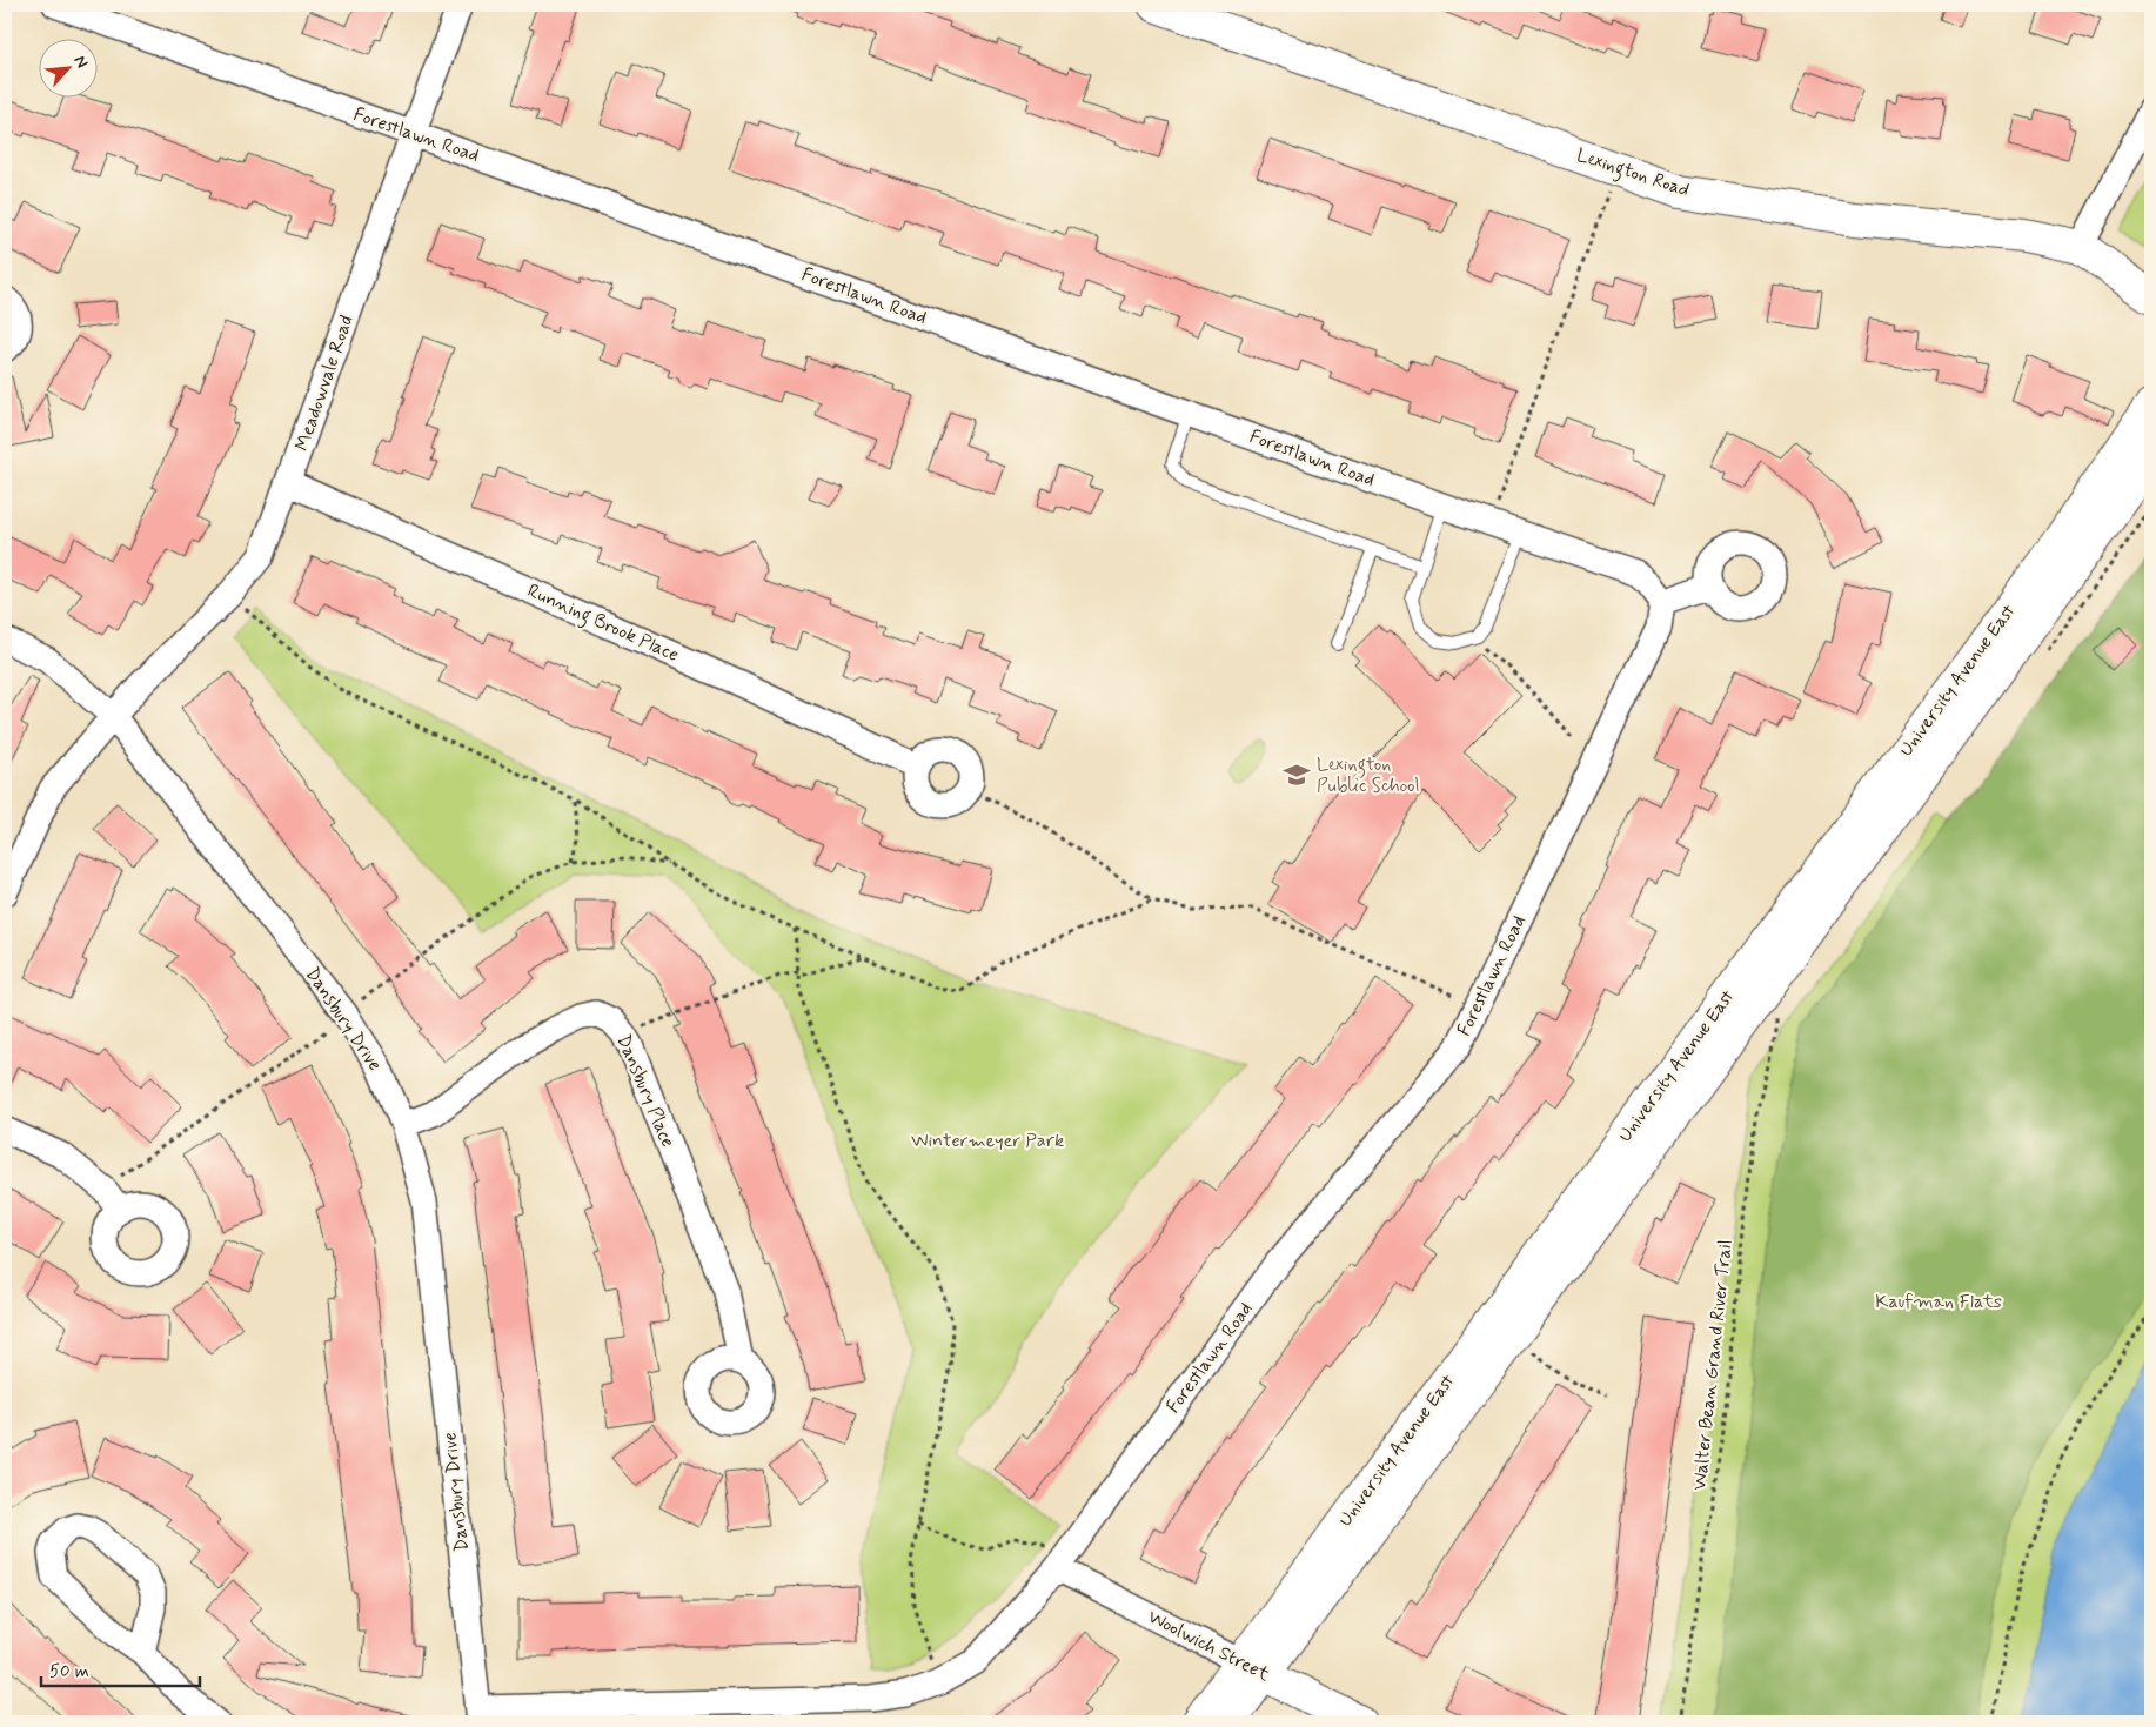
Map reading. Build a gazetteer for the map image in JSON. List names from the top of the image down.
{
  "streets": {
    "main road": ["Lexington Road", "University Avenue East", "Woolwich Street"],
    "street": [
      "Forestlawn Road",
      "Meadowvale Road",
      "Running Brook Place",
      "Dansbury Drive",
      "Dansbury Place"
    ],
    "path": ["Walter Bean Grand River Trail"]
  },
  "crossings": [
    ["Forestlawn Road", "Meadowvale Road"],
    ["Forestlawn Road", "Dansbury Drive"],
    ["Forestlawn Road", "Woolwich Street"],
    ["Meadowvale Road", "Running Brook Place"],
    ["Meadowvale Road", "Dansbury Drive"],
    ["University Avenue East", "Woolwich Street"],
    ["Dansbury Drive", "Dansbury Place"]
  ],
  "parks": ["Wintermeyer Park", "Kaufman Flats"],
  "places": {
    "school or university": ["Lexington Public School"]
  },
  "scale_bar": "50 m",
  "north": "top right"
}
